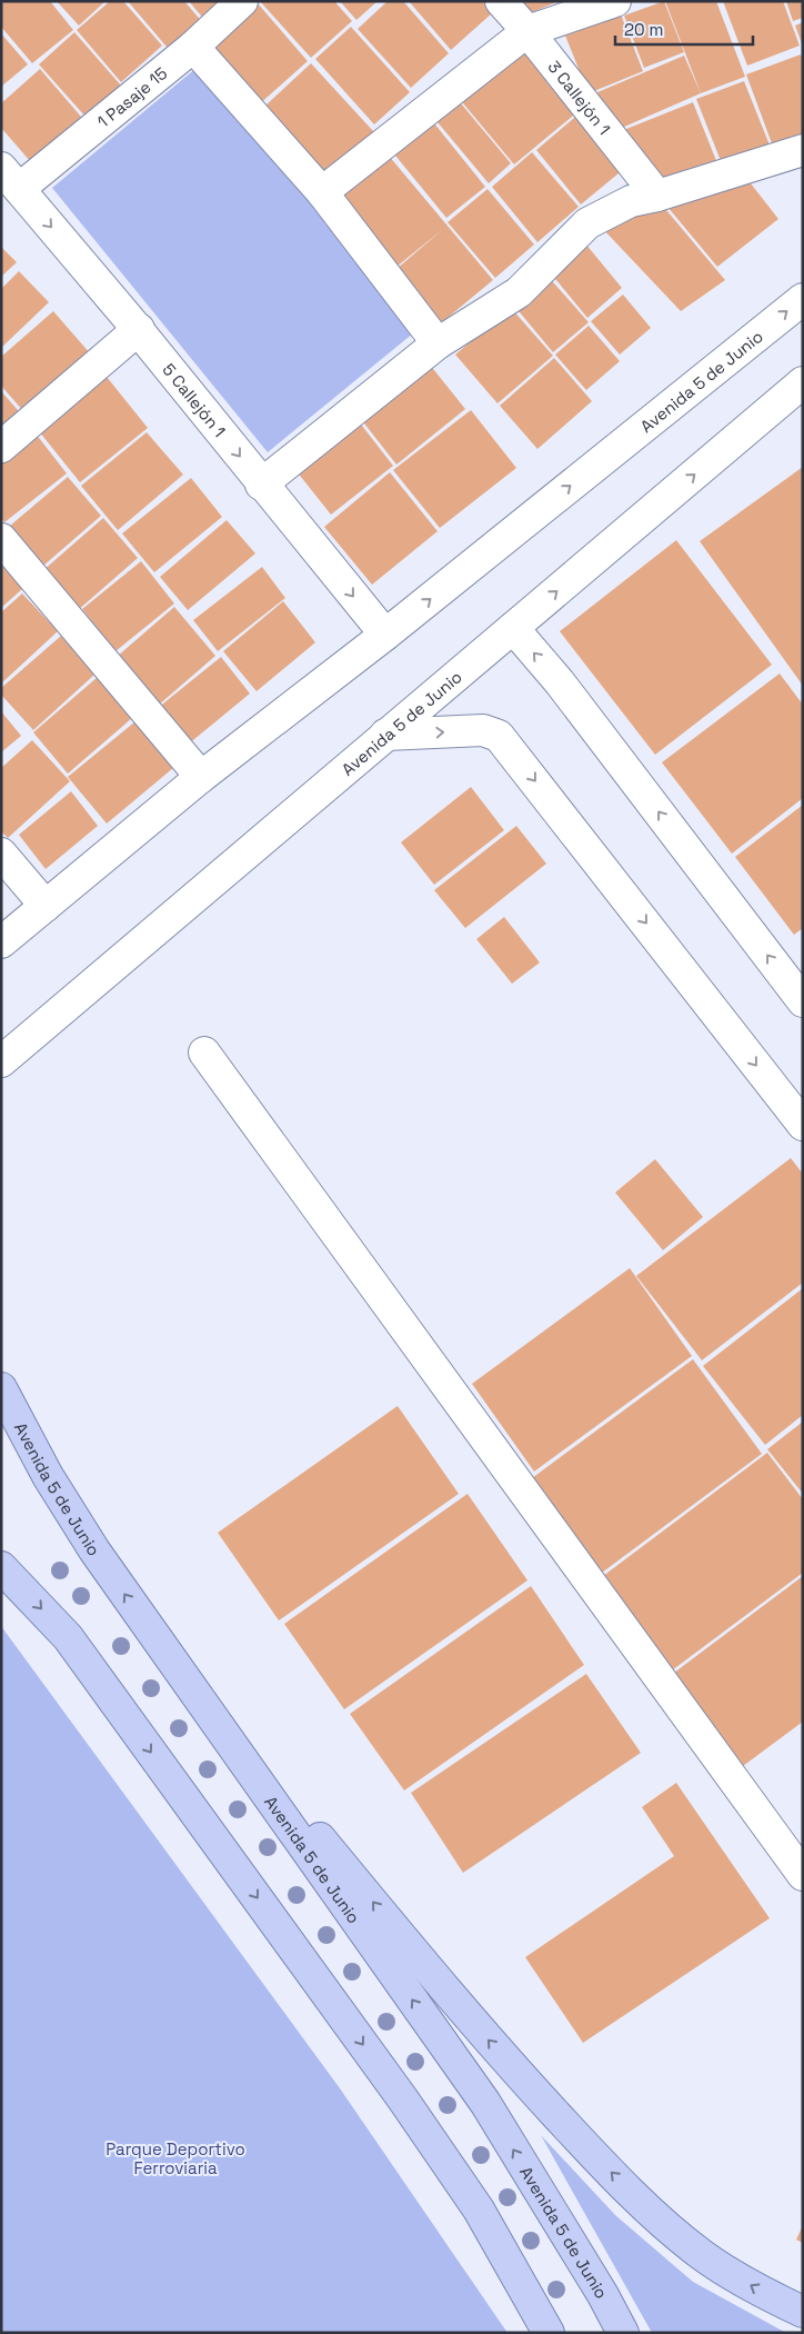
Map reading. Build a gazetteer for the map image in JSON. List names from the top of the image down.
{
  "streets": {
    "main road": ["Avenida 5 de Junio"],
    "street": ["1 Pasaje 15", "3 Callejón 1", "5 Callejón 1"]
  },
  "crossings": [
    ["1 Pasaje 15", "5 Callejón 1"],
    ["Avenida 5 de Junio", "5 Callejón 1"]
  ],
  "parks": ["Parque Deportivo Ferroviaria"],
  "scale_bar": "20 m"
}
